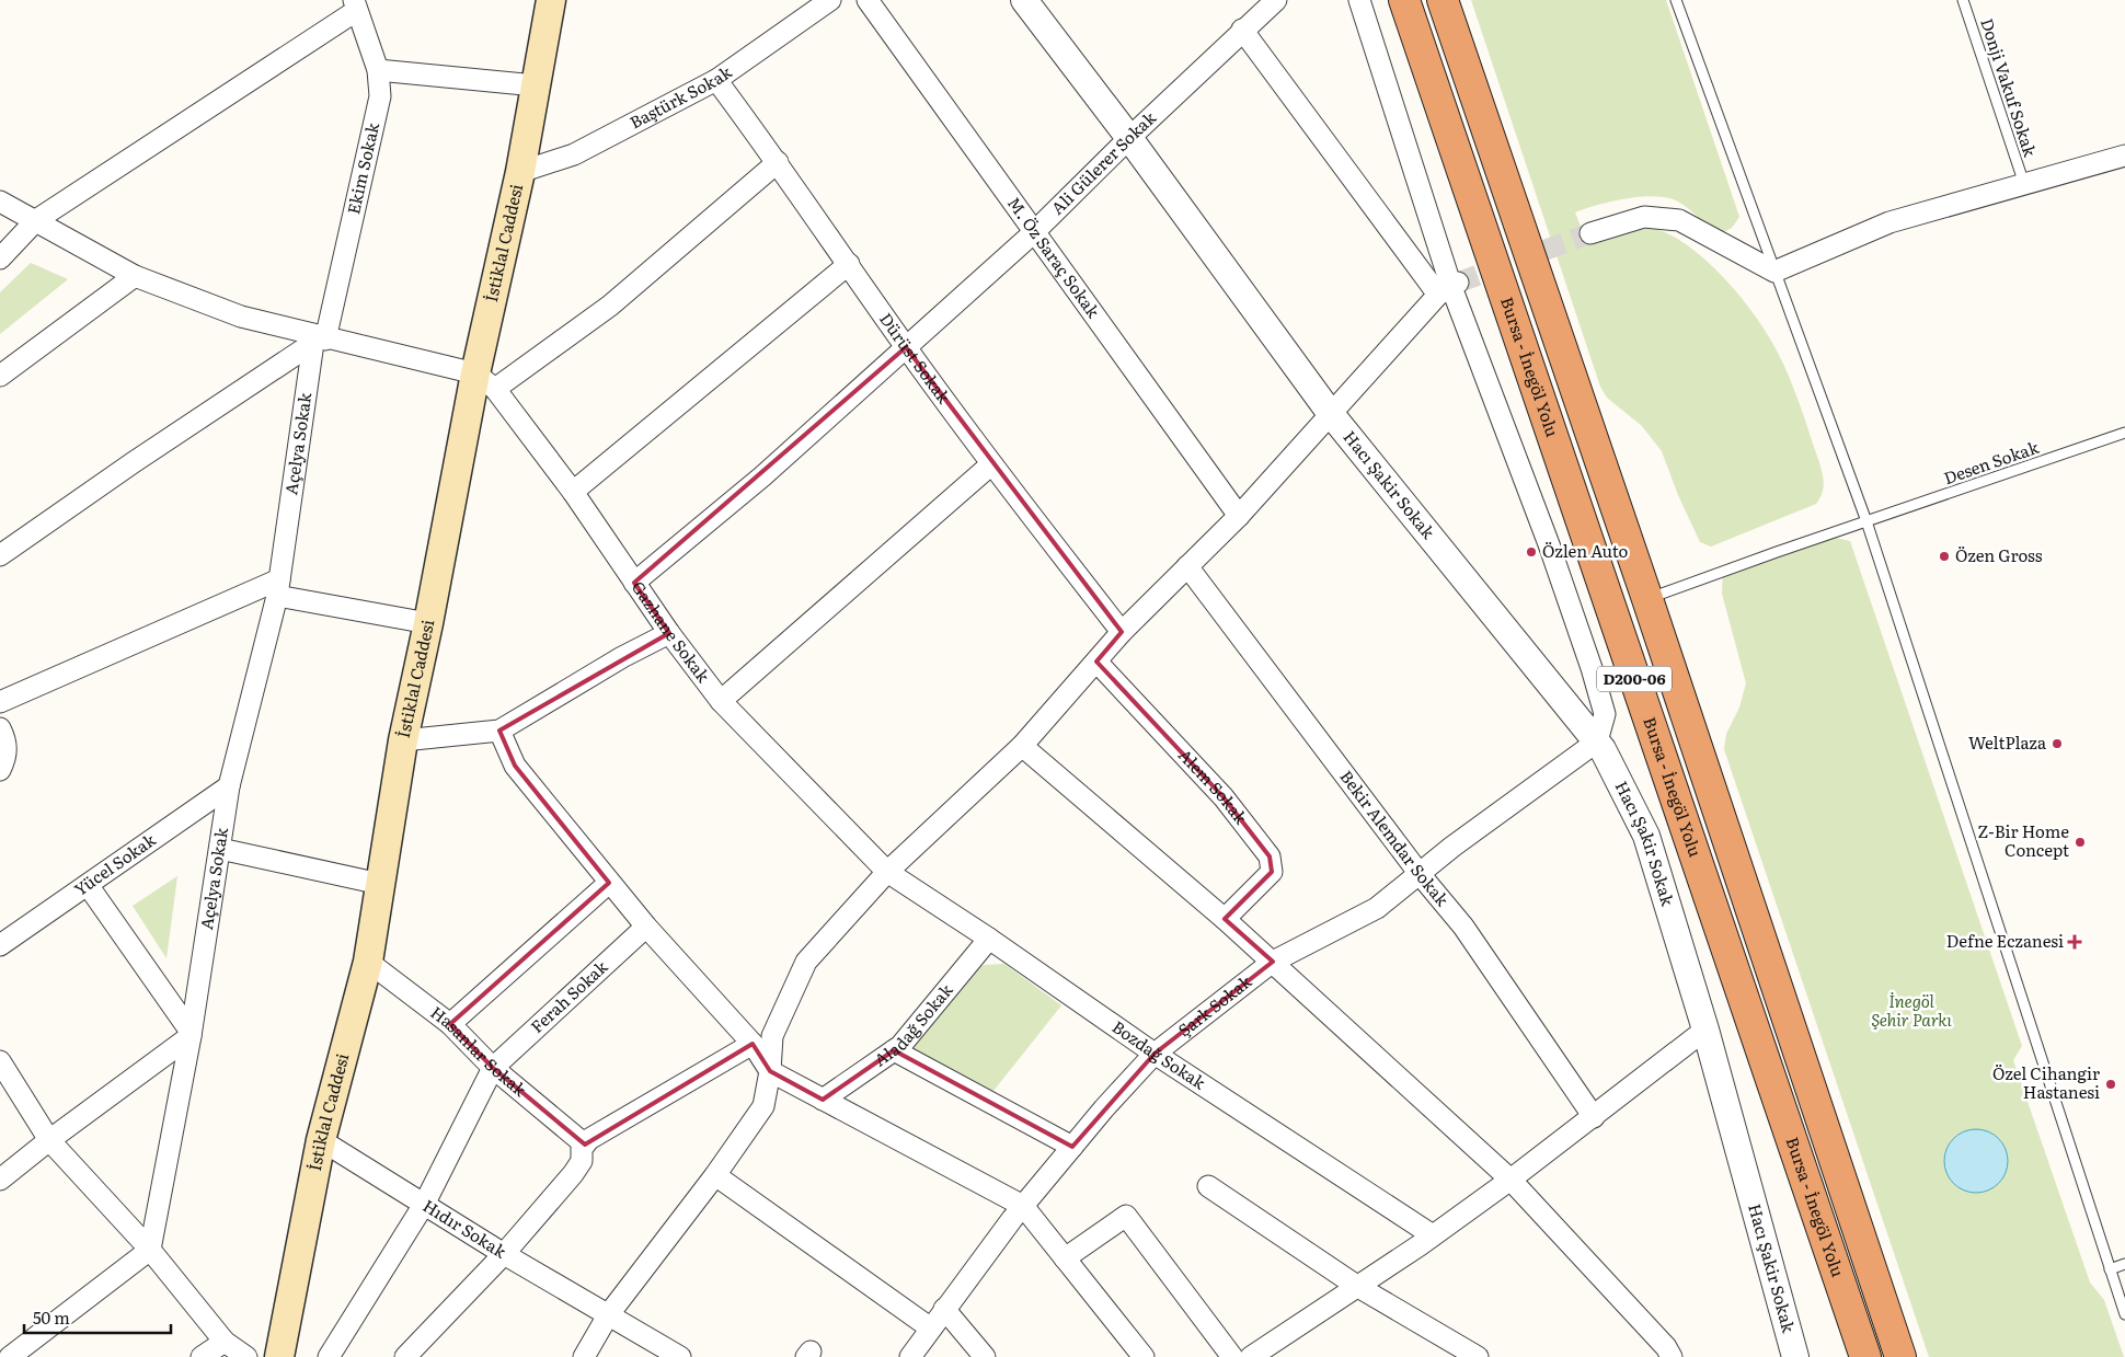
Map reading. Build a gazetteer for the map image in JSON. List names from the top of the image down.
{
  "streets": {
    "highway": ["Bursa - İnegöl Yolu", "D200-06"],
    "main road": ["İstiklal Caddesi"],
    "street": [
      "Baştürk Sokak",
      "Ali Gülerer Sokak",
      "Ekim Sokak",
      "M. Öz Saraç Sokak",
      "Dürüst Sokak",
      "Açelya Sokak",
      "Hacı Şakir Sokak",
      "Gazhane Sokak",
      "Alem Sokak",
      "Bekir Alemdar Sokak",
      "Yücel Sokak",
      "Ferah Sokak",
      "Şark Sokak",
      "Aladağ Sokak",
      "Hasanlar Sokak",
      "Bozdağ Sokak",
      "Hıdır Sokak"
    ],
    "lane": ["Donji Vakuf Sokak", "Desen Sokak"]
  },
  "crossings": [
    ["Baştürk Sokak", "İstiklal Caddesi"],
    ["Baştürk Sokak", "Dürüst Sokak"],
    ["Ali Gülerer Sokak", "M. Öz Saraç Sokak"],
    ["Ali Gülerer Sokak", "Dürüst Sokak"],
    ["Ali Gülerer Sokak", "Hacı Şakir Sokak"],
    ["Ali Gülerer Sokak", "Gazhane Sokak"],
    ["Ekim Sokak", "Açelya Sokak"],
    ["İstiklal Caddesi", "Gazhane Sokak"],
    ["İstiklal Caddesi", "Hasanlar Sokak"],
    ["İstiklal Caddesi", "Hıdır Sokak"],
    ["Bursa - İnegöl Yolu", "Desen Sokak"],
    ["Açelya Sokak", "Yücel Sokak"],
    ["Hacı Şakir Sokak", "Şark Sokak"],
    ["Gazhane Sokak", "Bozdağ Sokak"],
    ["Bekir Alemdar Sokak", "Şark Sokak"],
    ["Ferah Sokak", "Hasanlar Sokak"],
    ["Şark Sokak", "Bozdağ Sokak"],
    ["Aladağ Sokak", "Bozdağ Sokak"]
  ],
  "parks": ["İnegöl Şehir Parkı"],
  "places": {
    "other": [
      "Özlen Auto",
      "Özen Gross",
      "WeltPlaza",
      "Z-Bir Home Concept",
      "Özel Cihangir Hastanesi"
    ],
    "health": ["Defne Eczanesi"]
  },
  "scale_bar": "50 m"
}
